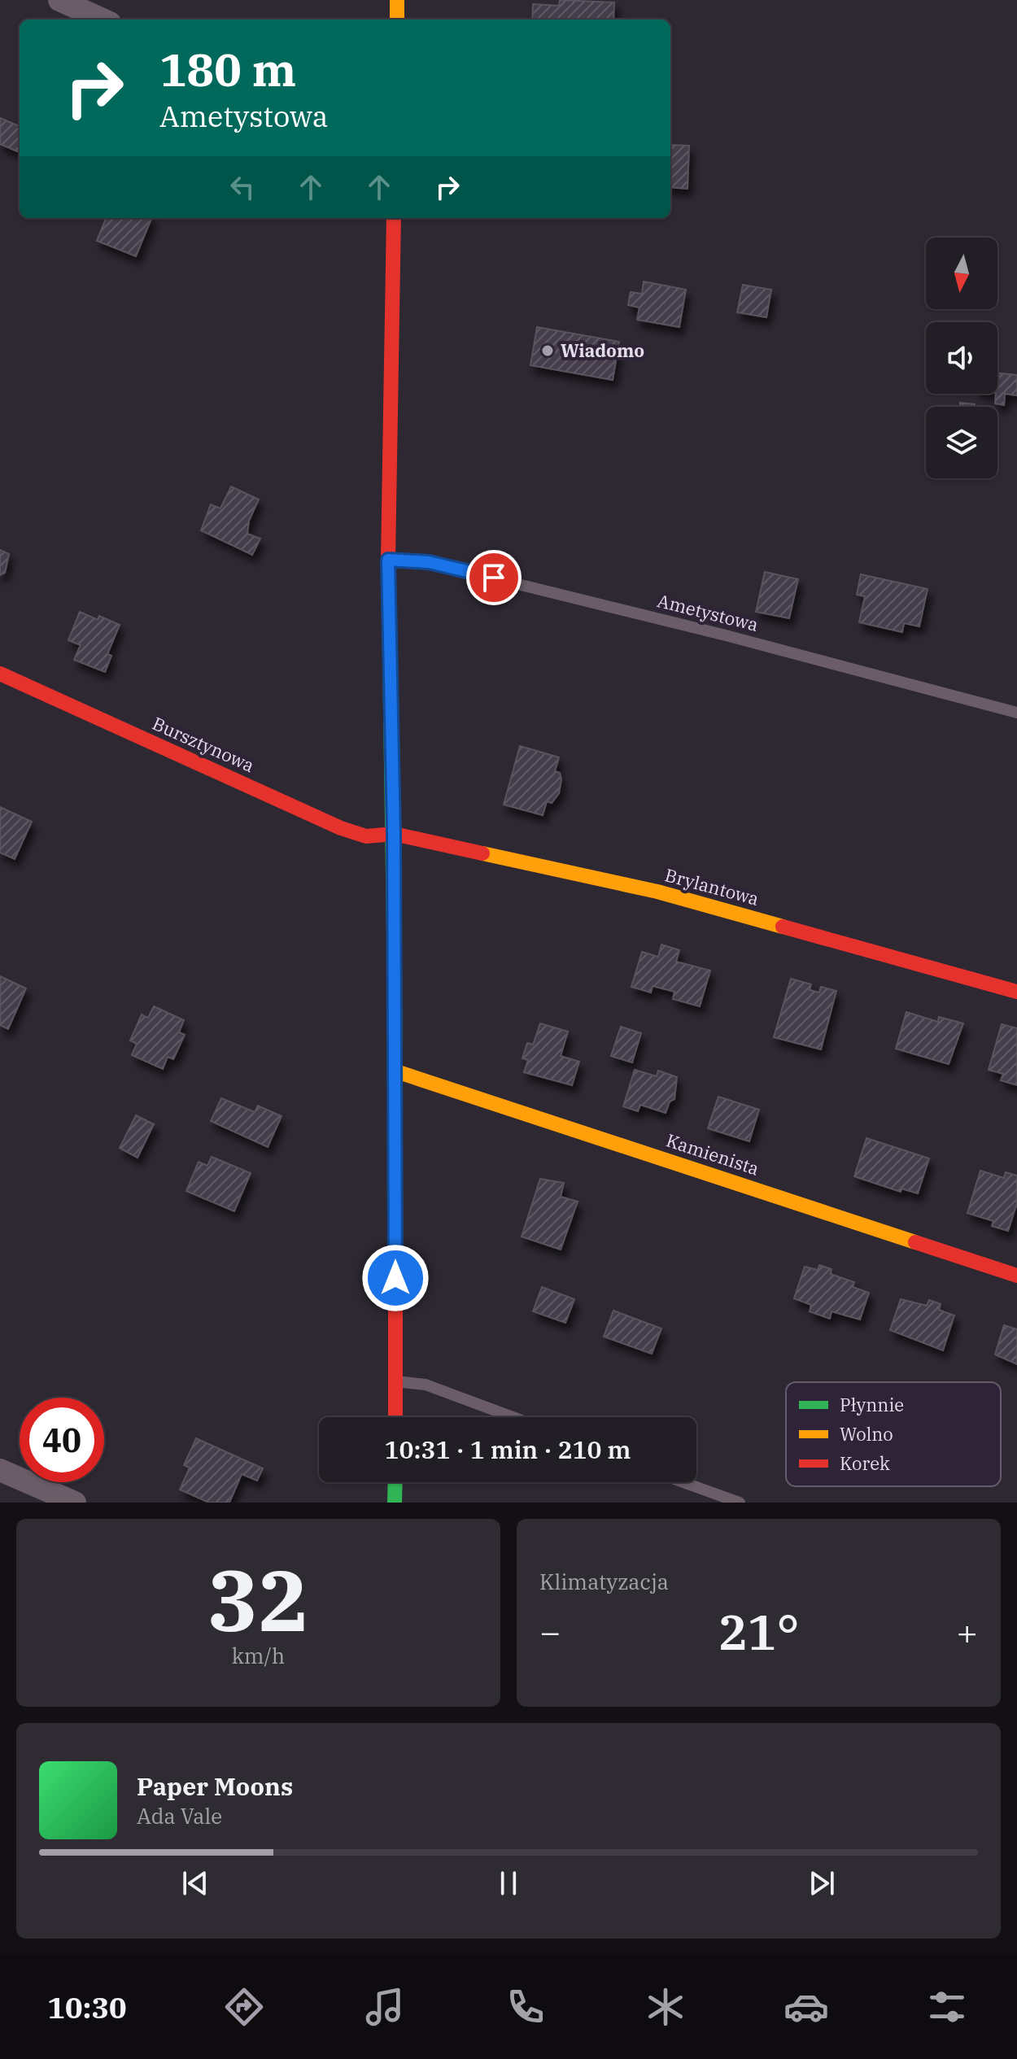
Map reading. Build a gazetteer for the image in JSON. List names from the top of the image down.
{
  "streets": {
    "street": ["Bursztynowa", "Brylantowa", "Kamienista"],
    "lane": ["Ametystowa"]
  },
  "crossings": [
    ["Bursztynowa", "Brylantowa"]
  ],
  "places": ["Wiadomo"],
  "legend": ["Płynnie", "Wolno", "Korek"],
  "north": "bottom",
  "page": {
    "turn": ["180 m", "Ametystowa"],
    "limit": "40",
    "trip": "10:31 · 1 min · 210 m",
    "tile": [
      ["32", "km/h"],
      "Klimatyzacja"
    ],
    "heat": ["−", "21°", "+"],
    "song": ["Paper Moons", "Ada Vale"],
    "tabs": "10:30"
  }
}
